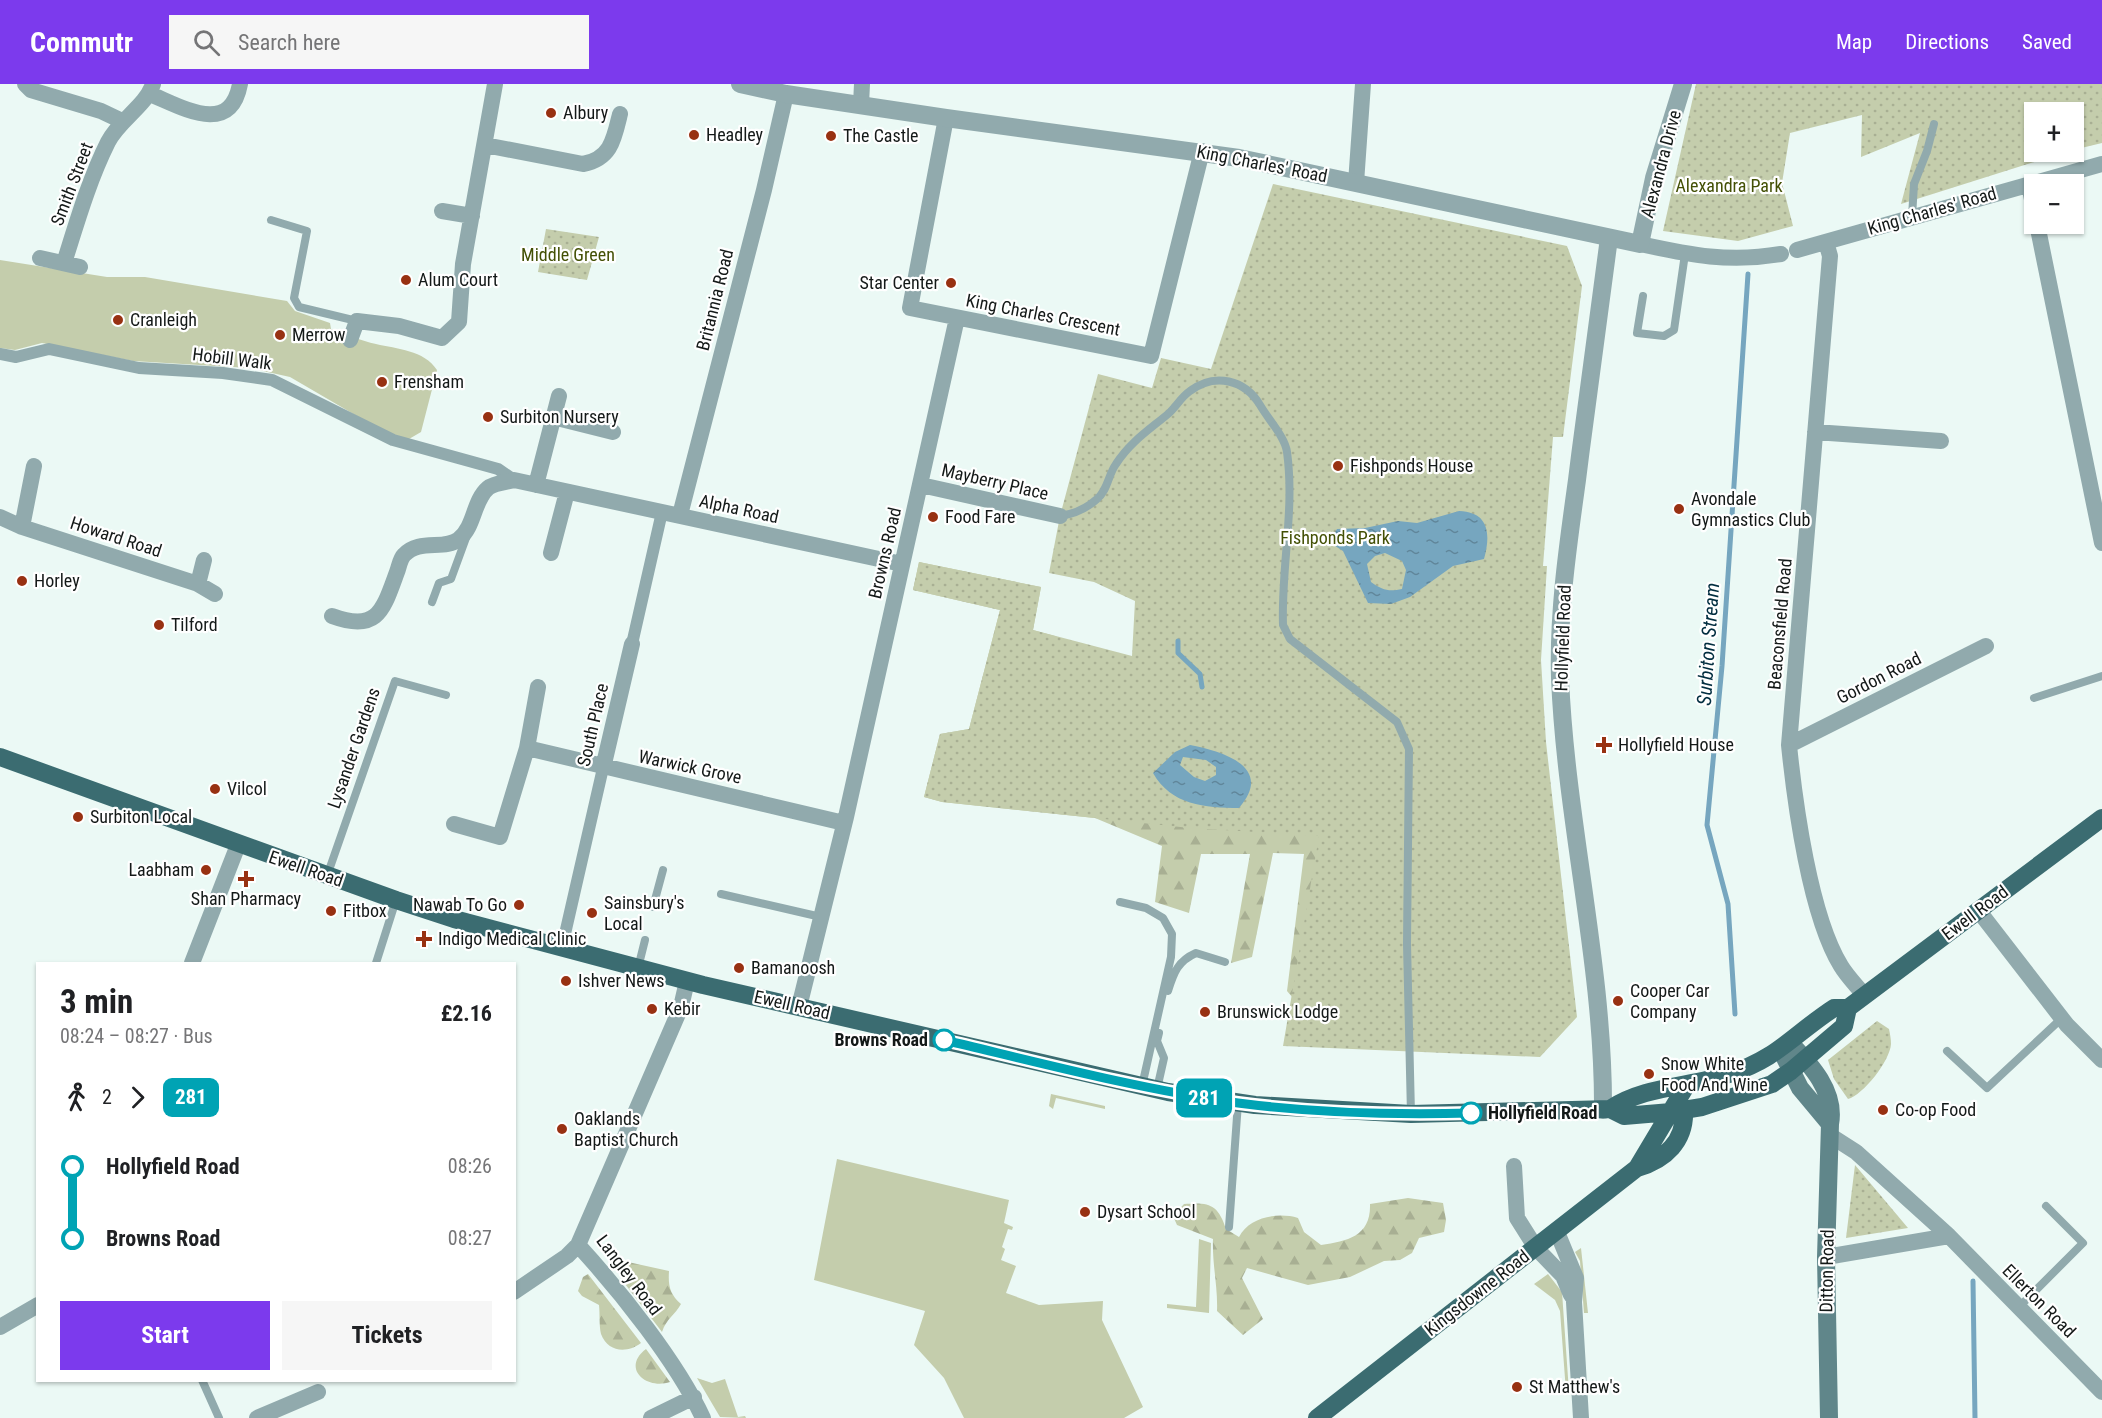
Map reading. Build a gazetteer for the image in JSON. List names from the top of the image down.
{
  "streets": {
    "main road": ["Ewell Road", "Ditton Road", "Kingsdowne Road"],
    "street": [
      "King Charles' Road",
      "Alexandra Drive",
      "Smith Street",
      "Britannia Road",
      "King Charles Crescent",
      "Hobill Walk",
      "Mayberry Place",
      "Alpha Road",
      "Howard Road",
      "Browns Road",
      "Beaconsfield Road",
      "Hollyfield Road",
      "Gordon Road",
      "South Place",
      "Warwick Grove",
      "Langley Road",
      "Ellerton Road"
    ],
    "lane": ["Lysander Gardens"]
  },
  "crossings": [
    ["King Charles' Road", "Alexandra Drive"],
    ["King Charles' Road", "Britannia Road"],
    ["King Charles' Road", "King Charles Crescent"],
    ["King Charles' Road", "Beaconsfield Road"],
    ["King Charles' Road", "Hollyfield Road"],
    ["Britannia Road", "Alpha Road"],
    ["King Charles Crescent", "Browns Road"],
    ["Hobill Walk", "Alpha Road"],
    ["Mayberry Place", "Browns Road"],
    ["Alpha Road", "Browns Road"],
    ["Alpha Road", "South Place"],
    ["Browns Road", "Warwick Grove"],
    ["Browns Road", "Ewell Road"],
    ["Beaconsfield Road", "Gordon Road"],
    ["Beaconsfield Road", "Ewell Road"],
    ["Hollyfield Road", "Ewell Road"],
    ["South Place", "Warwick Grove"],
    ["South Place", "Ewell Road"],
    ["Lysander Gardens", "Ewell Road"],
    ["Ewell Road", "Ditton Road"],
    ["Ewell Road", "Langley Road"],
    ["Ewell Road", "Kingsdowne Road"],
    ["Ditton Road", "Ellerton Road"]
  ],
  "water": ["Surbiton Stream"],
  "parks": ["Alexandra Park", "Middle Green", "Fishponds Park"],
  "places": {
    "other": [
      "Albury",
      "Headley",
      "The Castle",
      "Alum Court",
      "Star Center",
      "Cranleigh",
      "Merrow",
      "Frensham",
      "Surbiton Nursery",
      "Fishponds House",
      "Avondale Gymnastics Club",
      "Food Fare",
      "Horley",
      "Tilford",
      "Vilcol",
      "Surbiton Local",
      "Laabham",
      "Nawab To Go",
      "Fitbox",
      "Sainsbury's Local",
      "Bamanoosh",
      "Ishver News",
      "Cooper Car Company",
      "Kebir",
      "Brunswick Lodge",
      "Browns Road",
      "Snow White Food And Wine",
      "Co-op Food",
      "Hollyfield Road",
      "Oaklands Baptist Church",
      "Dysart School",
      "St Matthew's"
    ],
    "health": ["Hollyfield House", "Shan Pharmacy", "Indigo Medical Clinic"]
  },
  "lines": ["bus line 281"],
  "page": {
    "header": "Commutr",
    "search": "Search here",
    "nav": ["Map", "Directions", "Saved"],
    "on_map": "281",
    "map_buttons": ["+", "−"],
    "heading": ["3 min", "08:24 – 08:27 · Bus", "£2.16"],
    "legs": ["2", "281"],
    "list": [
      {
        "name": "Hollyfield Road",
        "value": "08:26"
      },
      {
        "name": "Browns Road",
        "value": "08:27"
      }
    ],
    "buttons": ["Start", "Tickets"]
  }
}
